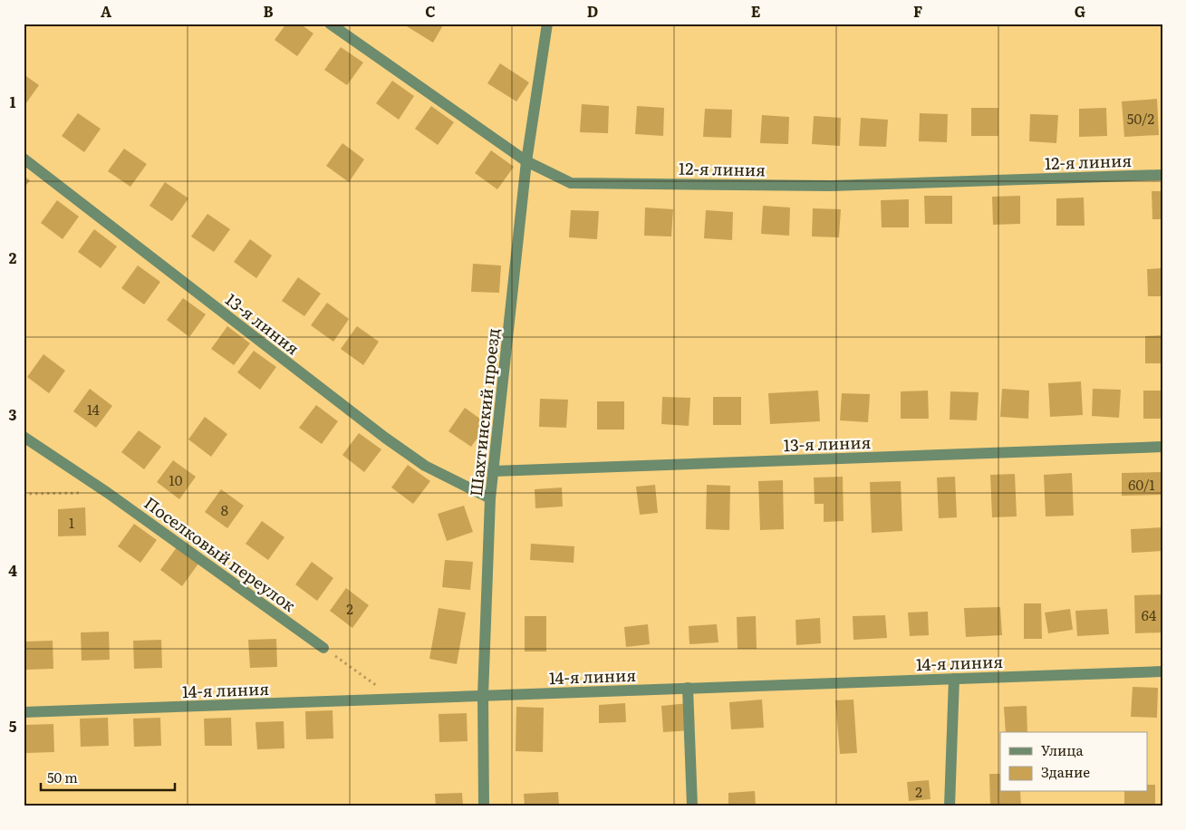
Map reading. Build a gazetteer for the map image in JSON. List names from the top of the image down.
{
  "streets": {
    "street": [
      "12-я линия",
      "13-я линия",
      "Шахтинский проезд",
      "Поселковый переулок",
      "14-я линия"
    ]
  },
  "crossings": [
    ["12-я линия", "Шахтинский проезд"],
    ["13-я линия", "Шахтинский проезд"],
    ["Шахтинский проезд", "14-я линия"]
  ],
  "house_numbers": [
    "50/2",
    "14",
    "10",
    "60/1",
    "8",
    "1",
    "2",
    "64",
    "2"
  ],
  "legend": ["Улица", "Здание"],
  "scale_bar": "50 m",
  "grid": {
    "columns": [
      "A",
      "B",
      "C",
      "D",
      "E",
      "F",
      "G"
    ],
    "rows": [
      "1",
      "2",
      "3",
      "4",
      "5"
    ]
  }
}
